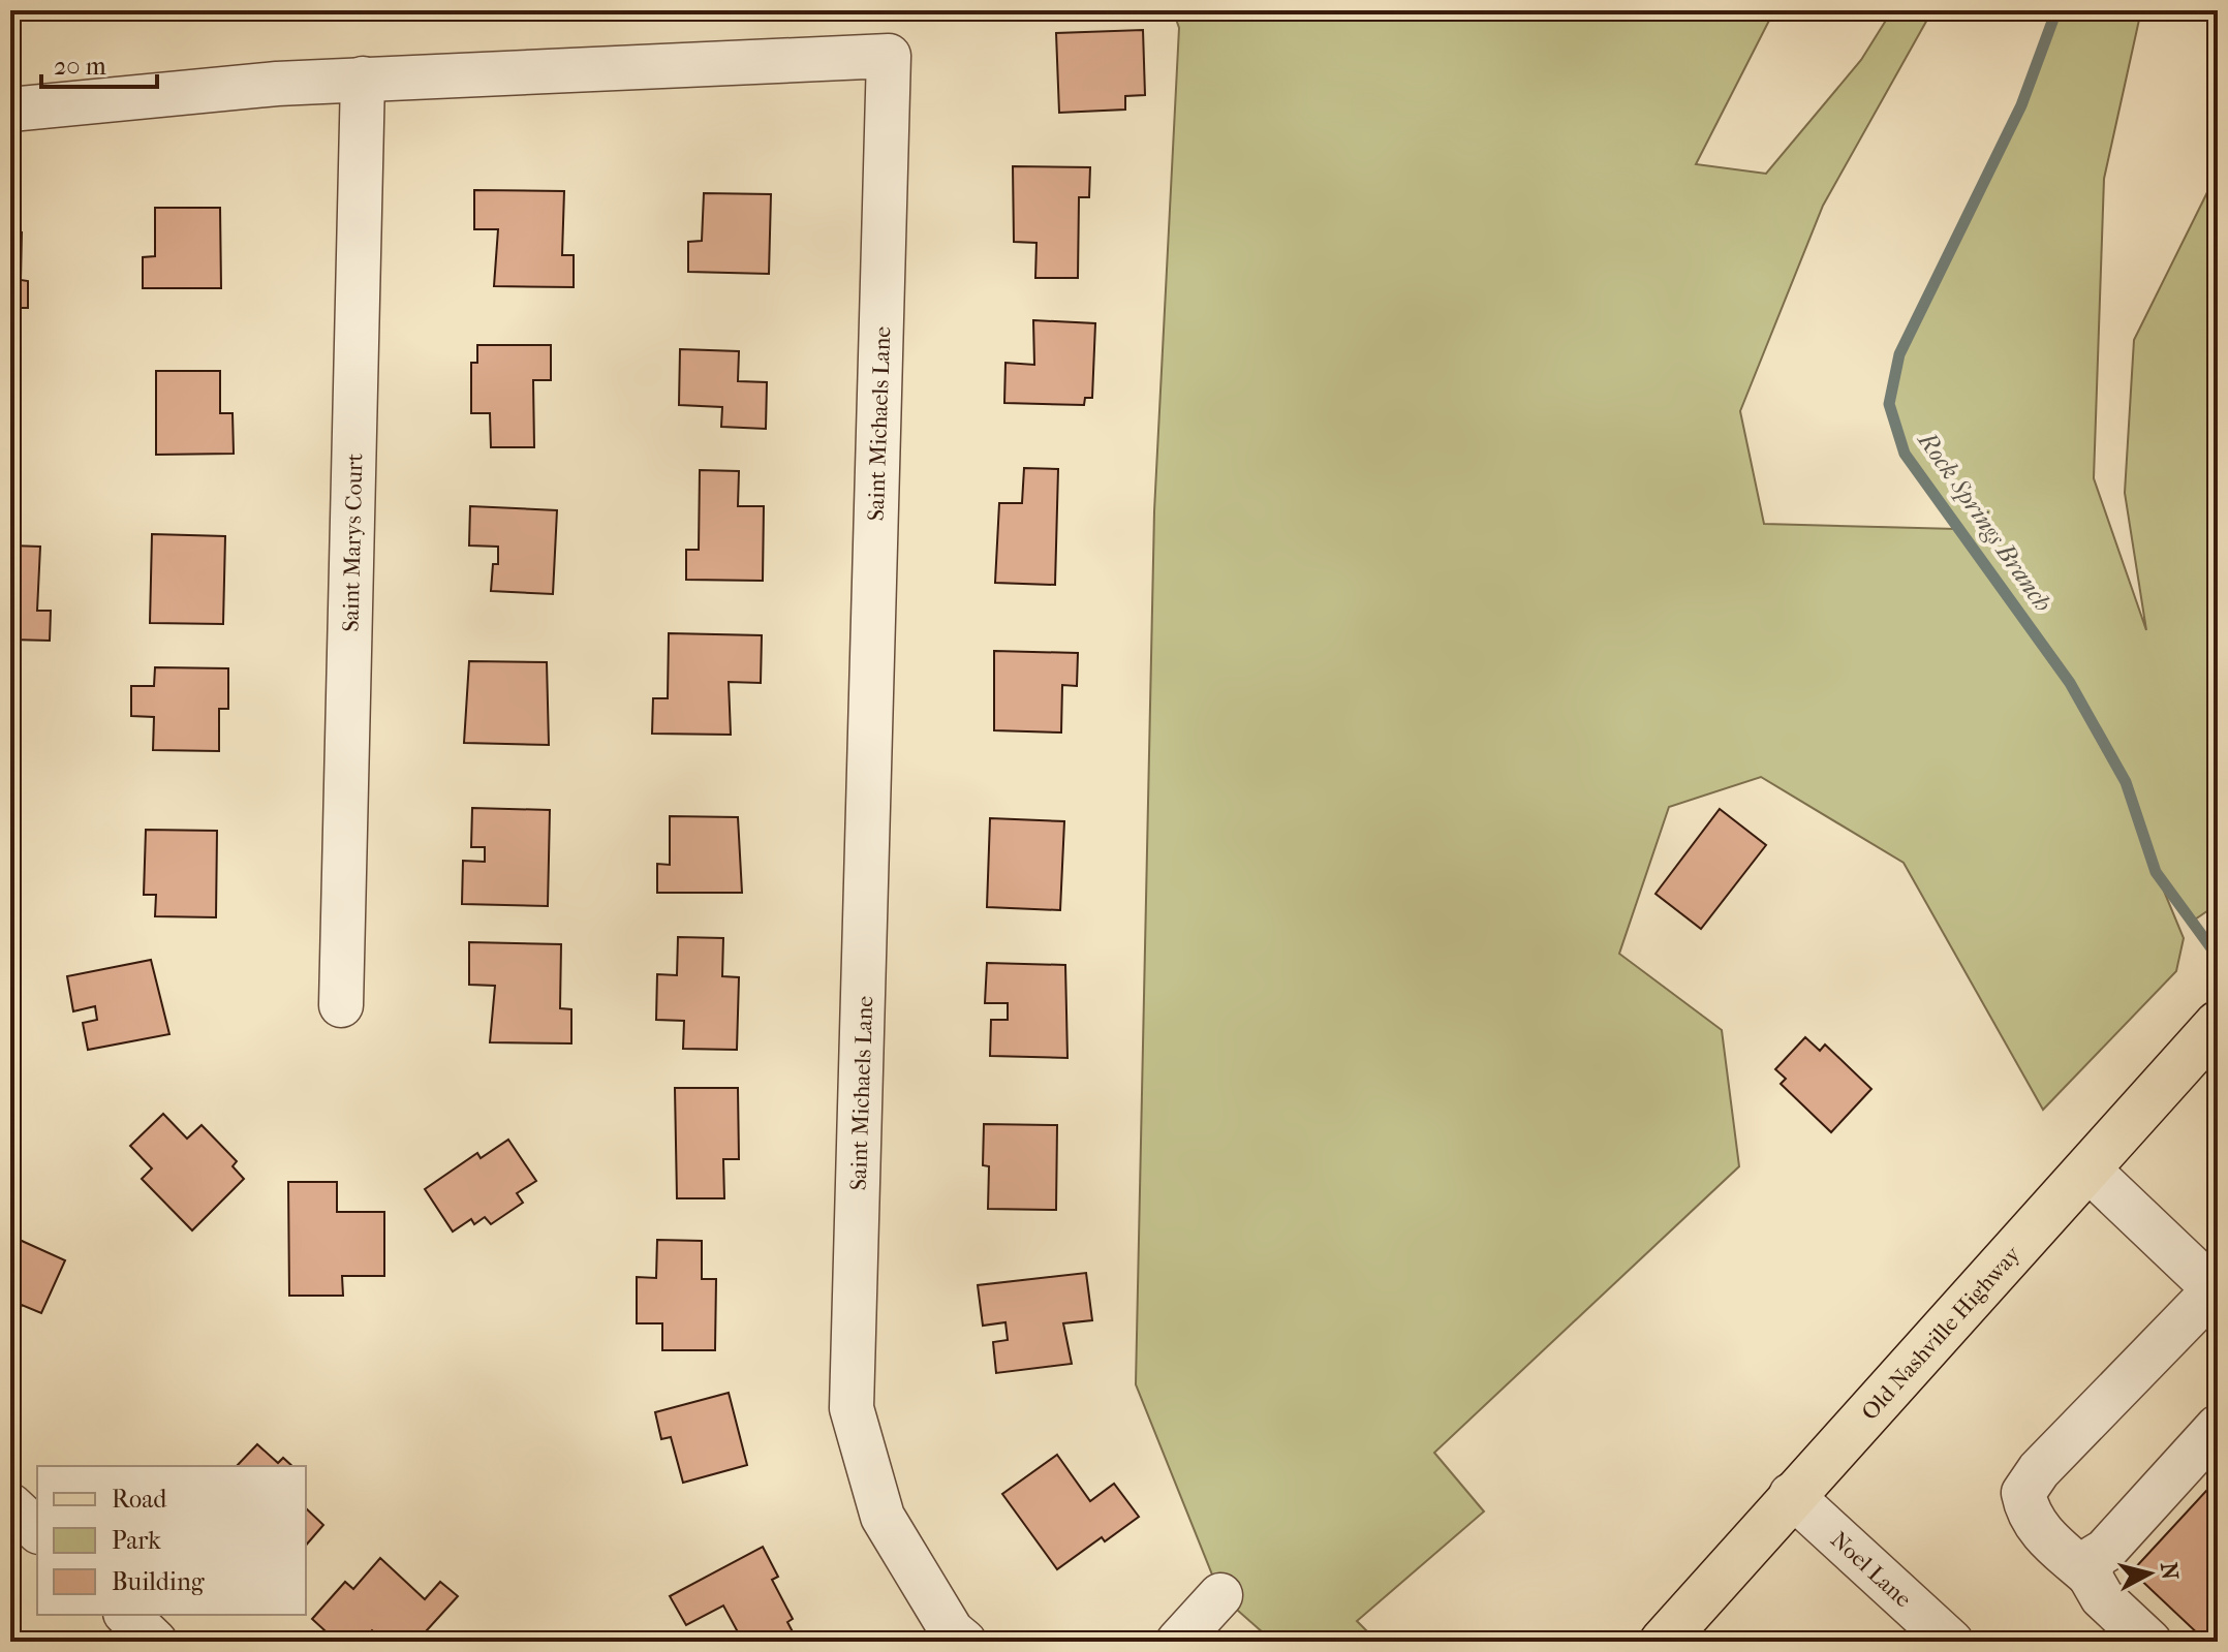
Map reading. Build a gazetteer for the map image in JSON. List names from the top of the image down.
{
  "streets": {
    "main road": ["Old Nashville Highway"],
    "street": ["Saint Michaels Lane", "Saint Marys Court", "Noel Lane"]
  },
  "crossings": [
    ["Saint Michaels Lane", "Saint Marys Court"],
    ["Old Nashville Highway", "Noel Lane"]
  ],
  "water": ["Rock Springs Branch"],
  "legend": ["Road", "Park", "Building"],
  "scale_bar": "20 m",
  "north": "right"
}
